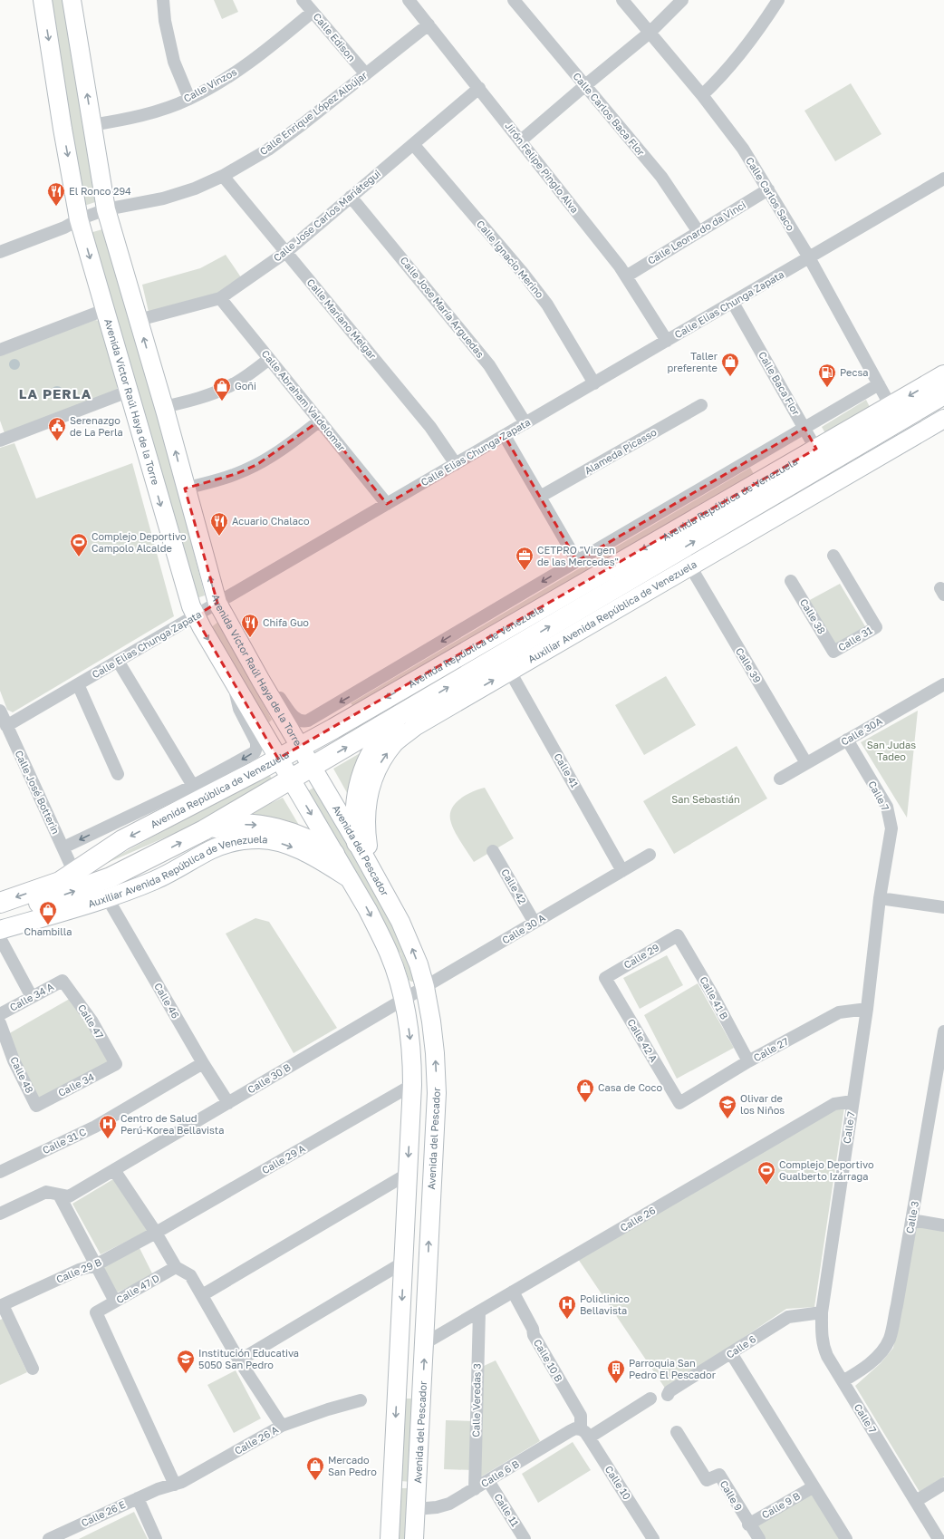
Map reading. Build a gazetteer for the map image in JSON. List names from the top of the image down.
{
  "streets": {
    "main road": [
      "Avenida Víctor Raúl Haya de la Torre",
      "Avenida República de Venezuela",
      "Auxiliar Avenida República de Venezuela",
      "Avenida del Pescador"
    ],
    "street": [
      "Calle Edison",
      "Calle Vinzos",
      "Calle Enrique López Albújar",
      "Calle Carlos Baca Flor",
      "Jirón Felipe Pinglo Alva",
      "Calle Carlos Saco",
      "Calle Jose Carlos Mariátegui",
      "Calle Leonardo da Vinci",
      "Calle Ignacio Merino",
      "Calle Elias Chunga Zapata",
      "Calle Jose María Arguedas",
      "Calle Mariano Melgar",
      "Calle Baca Flor",
      "Calle Abraham Valdelomar",
      "Alameda Picasso",
      "Calle 38",
      "Calle 31",
      "Calle 39",
      "Calle 30A",
      "Calle 41",
      "Calle José Botterin",
      "Calle 7",
      "Calle 42",
      "Calle 30 A",
      "Calle 29",
      "Calle 34 A",
      "Calle 41 B",
      "Calle 46",
      "Calle 47",
      "Calle 42 A",
      "Calle 27",
      "Calle 48",
      "Calle 30 B",
      "Calle 34",
      "Calle 31 C",
      "Calle 29 A",
      "Calle 3",
      "Calle 26",
      "Calle 29 B",
      "Calle 47 D",
      "Calle 6",
      "Calle 10 B",
      "Calle Veredas 3",
      "Calle 26 A",
      "Calle 6 B",
      "Calle 10",
      "Calle 9",
      "Calle 9 B",
      "Calle 11",
      "Calle 26 E"
    ]
  },
  "crossings": [
    ["Calle Edison", "Calle Vinzos"],
    ["Calle Edison", "Calle Enrique López Albújar"],
    ["Calle Vinzos", "Avenida Víctor Raúl Haya de la Torre"],
    ["Calle Enrique López Albújar", "Jirón Felipe Pinglo Alva"],
    ["Calle Enrique López Albújar", "Calle Mariano Melgar"],
    ["Calle Enrique López Albújar", "Avenida Víctor Raúl Haya de la Torre"],
    ["Calle Carlos Baca Flor", "Calle Leonardo da Vinci"],
    ["Jirón Felipe Pinglo Alva", "Calle Jose Carlos Mariátegui"],
    ["Jirón Felipe Pinglo Alva", "Calle Leonardo da Vinci"],
    ["Jirón Felipe Pinglo Alva", "Calle Elias Chunga Zapata"],
    ["Calle Carlos Saco", "Calle Leonardo da Vinci"],
    ["Calle Carlos Saco", "Calle Elias Chunga Zapata"],
    ["Calle Carlos Saco", "Avenida República de Venezuela"],
    ["Calle Jose Carlos Mariátegui", "Calle Ignacio Merino"],
    ["Calle Jose Carlos Mariátegui", "Calle Jose María Arguedas"],
    ["Calle Jose Carlos Mariátegui", "Calle Mariano Melgar"],
    ["Calle Jose Carlos Mariátegui", "Calle Abraham Valdelomar"],
    ["Calle Jose Carlos Mariátegui", "Avenida Víctor Raúl Haya de la Torre"],
    ["Calle Ignacio Merino", "Calle Elias Chunga Zapata"],
    ["Calle Elias Chunga Zapata", "Calle Jose María Arguedas"],
    ["Calle Elias Chunga Zapata", "Calle Mariano Melgar"],
    ["Calle Elias Chunga Zapata", "Calle Baca Flor"],
    ["Calle Elias Chunga Zapata", "Calle Abraham Valdelomar"],
    ["Calle Elias Chunga Zapata", "Avenida Víctor Raúl Haya de la Torre"],
    ["Calle Elias Chunga Zapata", "Calle José Botterin"],
    ["Calle Baca Flor", "Avenida República de Venezuela"],
    ["Avenida Víctor Raúl Haya de la Torre", "Avenida República de Venezuela"],
    ["Avenida Víctor Raúl Haya de la Torre", "Avenida del Pescador"],
    ["Avenida República de Venezuela", "Calle José Botterin"],
    ["Avenida República de Venezuela", "Avenida del Pescador"],
    ["Auxiliar Avenida República de Venezuela", "Calle 39"],
    ["Auxiliar Avenida República de Venezuela", "Calle 41"],
    ["Auxiliar Avenida República de Venezuela", "Avenida del Pescador"],
    ["Auxiliar Avenida República de Venezuela", "Calle 46"],
    ["Calle 38", "Calle 31"],
    ["Calle 39", "Calle 30A"],
    ["Calle 30A", "Calle 7"],
    ["Calle 41", "Calle 30 A"],
    ["Calle 7", "Calle 27"],
    ["Calle 7", "Calle 3"],
    ["Calle 7", "Calle 26"],
    ["Calle 7", "Calle 6"],
    ["Avenida del Pescador", "Calle 30 A"],
    ["Avenida del Pescador", "Calle 30 B"],
    ["Avenida del Pescador", "Calle 26"],
    ["Avenida del Pescador", "Calle 6 B"],
    ["Calle 42", "Calle 30 A"],
    ["Calle 30 A", "Calle 30 B"],
    ["Calle 29", "Calle 41 B"],
    ["Calle 29", "Calle 42 A"],
    ["Calle 34 A", "Calle 47"],
    ["Calle 41 B", "Calle 27"],
    ["Calle 46", "Calle 30 B"],
    ["Calle 46", "Calle 31 C"],
    ["Calle 47", "Calle 34"],
    ["Calle 42 A", "Calle 27"],
    ["Calle 48", "Calle 34"],
    ["Calle 29 A", "Calle 29 B"],
    ["Calle 26", "Calle 10 B"],
    ["Calle 26", "Calle Veredas 3"],
    ["Calle 47 D", "Calle 26 A"],
    ["Calle 10 B", "Calle 6 B"],
    ["Calle 10 B", "Calle 10"],
    ["Calle Veredas 3", "Calle 6 B"],
    ["Calle 26 A", "Calle 26 E"],
    ["Calle 6 B", "Calle 10"],
    ["Calle 6 B", "Calle 11"],
    ["Calle 9", "Calle 9 B"]
  ],
  "one_way": ["Auxiliar Avenida República de Venezuela"],
  "districts": ["LA PERLA"],
  "parks": ["San Judas Tadeo", "San Sebastián"],
  "places": {
    "restaurant": ["El Ronco 294", "Acuario Chalaco", "Chifa Guo"],
    "shop": [
      "Taller preferente",
      "Goñi",
      "Chambilla",
      "Casa de Coco",
      "Mercado San Pedro"
    ],
    "fuel station": ["Pecsa"],
    "public building": ["Serenazgo de La Perla"],
    "sports": ["Complejo Deportivo Campolo Alcalde", "Complejo Deportivo Gualberto Izárraga"],
    "office": ["CETPRO \"Virgen de las Mercedes\""],
    "school or university": ["Olivar de los Niños", "Institución Educativa 5050 San Pedro"],
    "hospital": ["Centro de Salud Perú-Korea Bellavista", "Policlinico Bellavista"],
    "building": ["Parroquia San Pedro El Pescador"]
  }
}
